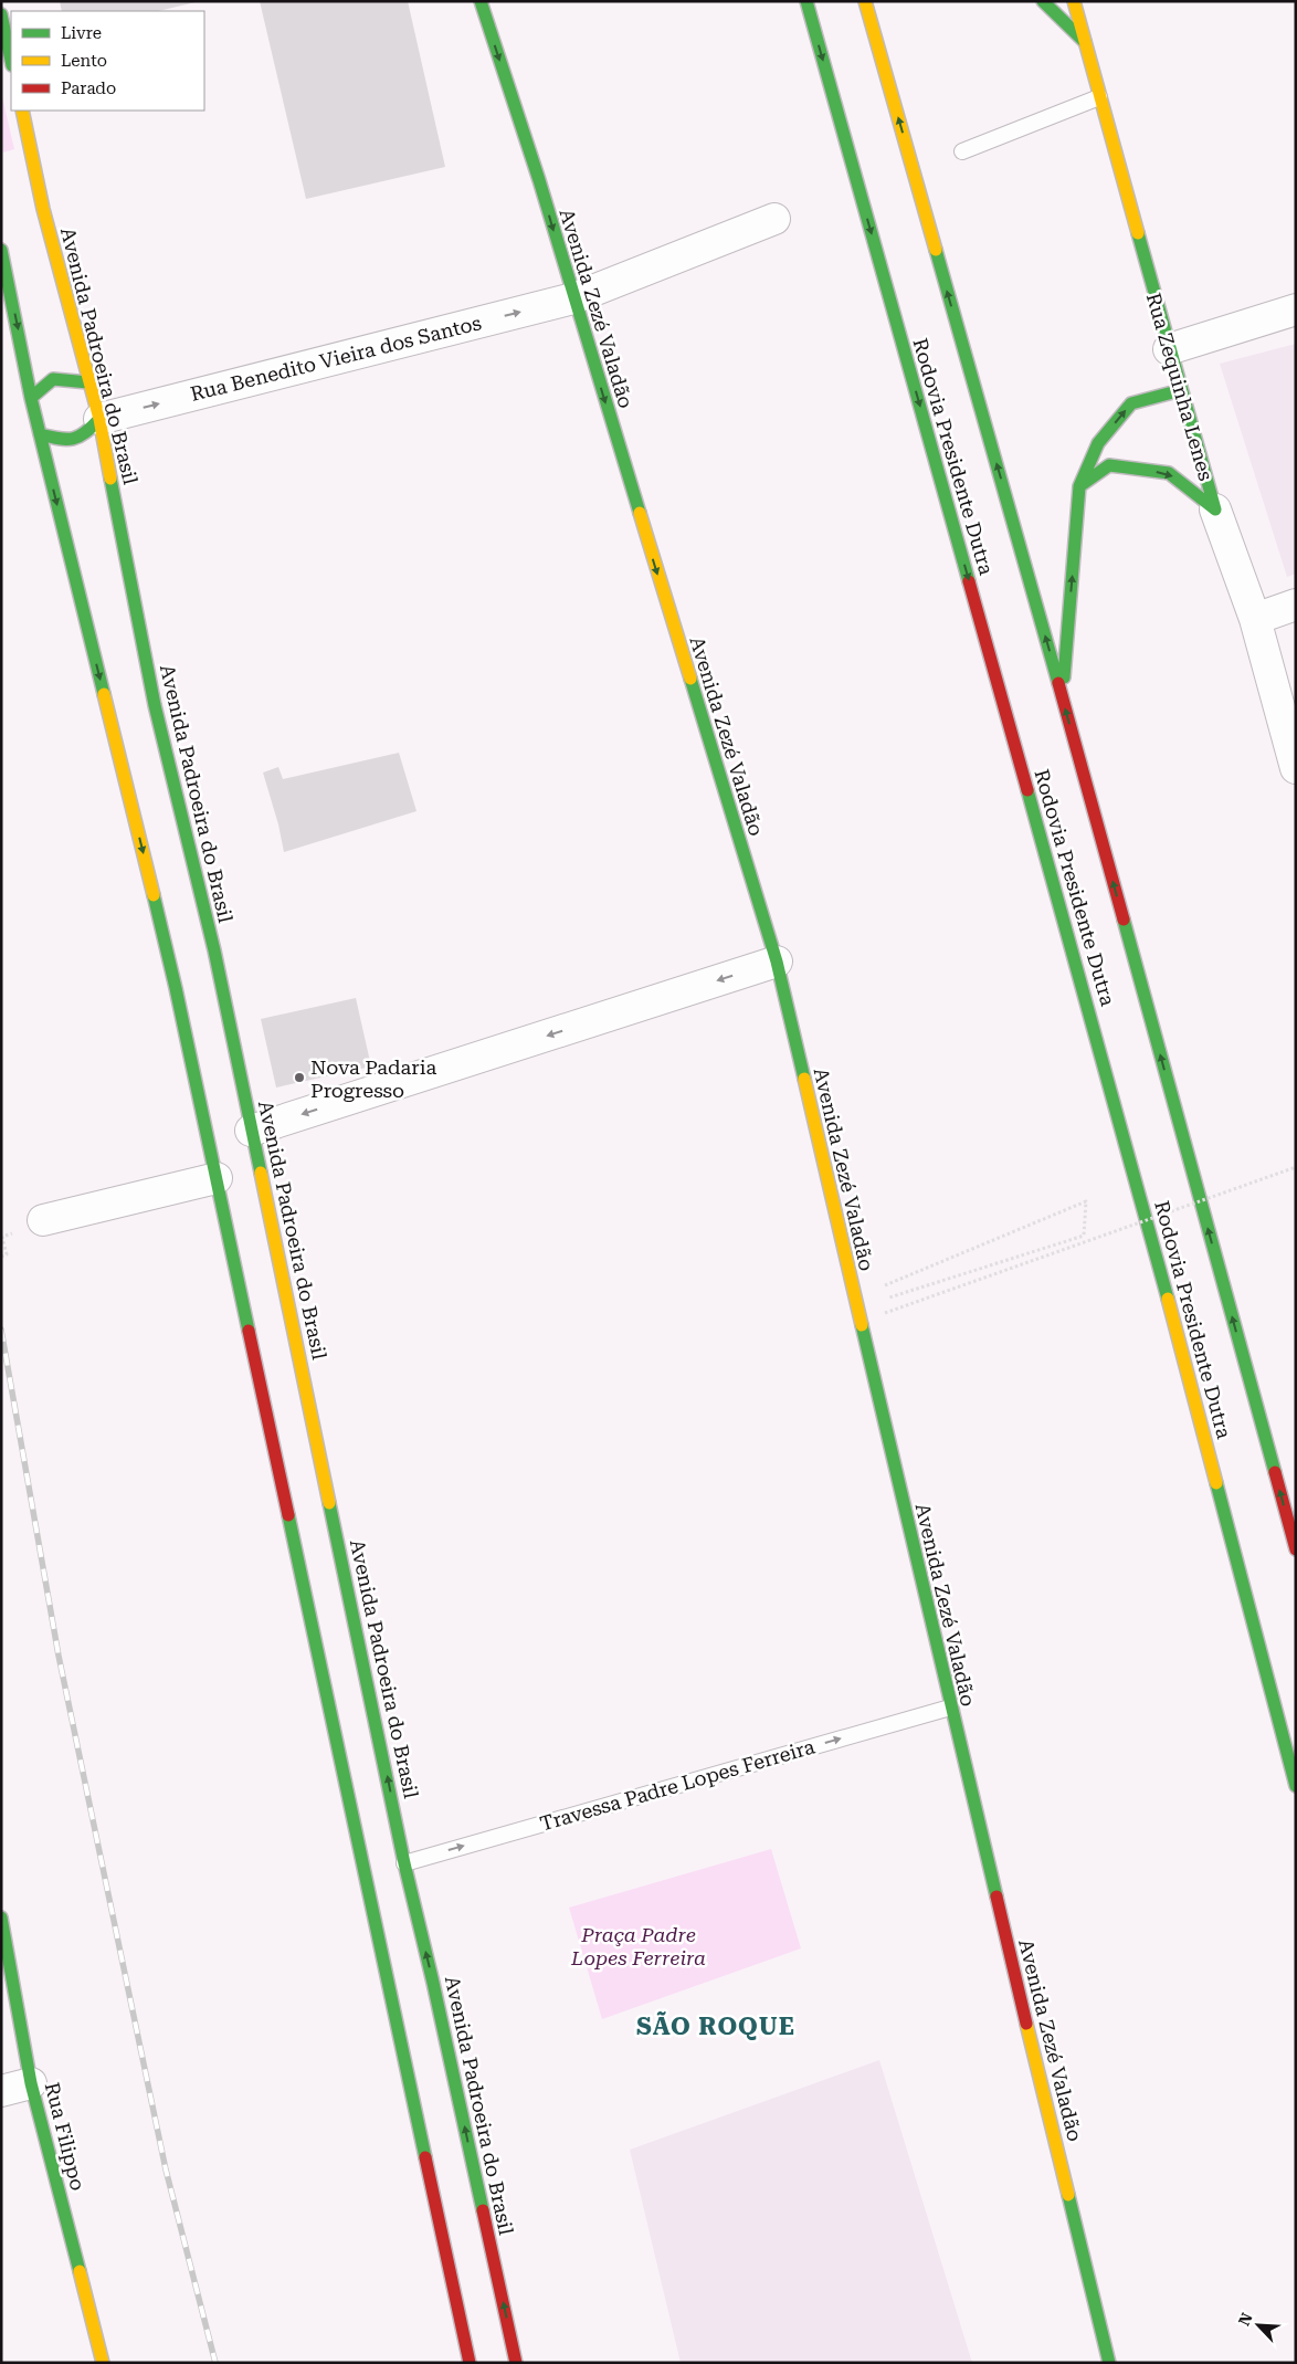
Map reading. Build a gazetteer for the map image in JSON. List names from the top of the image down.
{
  "streets": {
    "main road": [
      "Avenida Zezé Valadão",
      "Avenida Padroeira do Brasil",
      "Rua Zequinha Lenes",
      "Rodovia Presidente Dutra",
      "Rua Filippo"
    ],
    "street": ["Rua Benedito Vieira dos Santos"],
    "lane": ["Travessa Padre Lopes Ferreira"]
  },
  "crossings": [
    ["Avenida Zezé Valadão", "Rua Benedito Vieira dos Santos"],
    ["Avenida Zezé Valadão", "Travessa Padre Lopes Ferreira"],
    ["Avenida Padroeira do Brasil", "Rua Benedito Vieira dos Santos"],
    ["Avenida Padroeira do Brasil", "Travessa Padre Lopes Ferreira"]
  ],
  "one_way": ["Avenida Zezé Valadão", "Rua Benedito Vieira dos Santos", "Travessa Padre Lopes Ferreira"],
  "districts": ["SÃO ROQUE"],
  "parks": ["Praça Padre Lopes Ferreira"],
  "places": ["Nova Padaria Progresso"],
  "legend": ["Livre", "Lento", "Parado"],
  "north": "top left"
}
